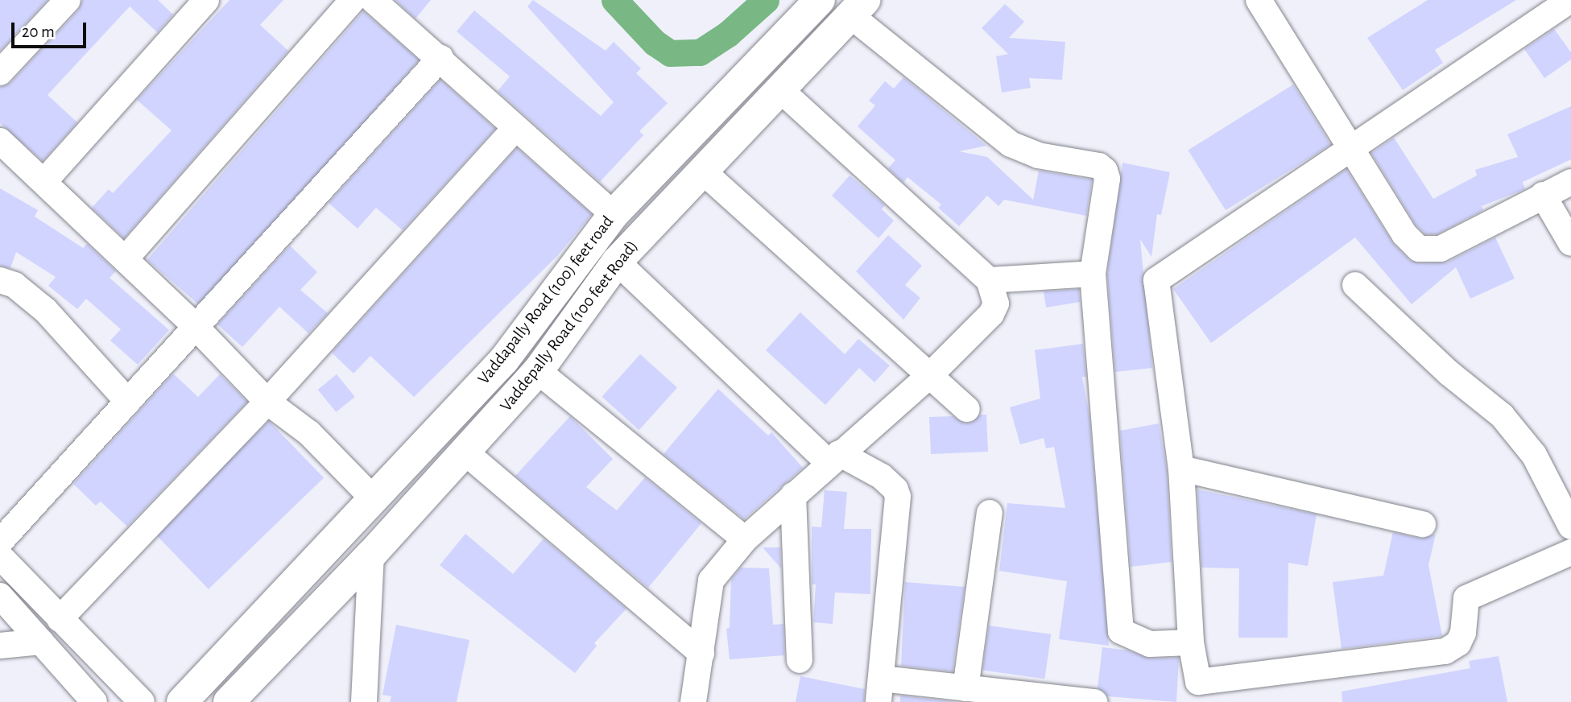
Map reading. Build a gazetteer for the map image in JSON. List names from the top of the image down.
{
  "streets": {
    "main road": ["Vaddapally Road (100) feet road", "Vaddepally Road (100 feet Road)"]
  },
  "scale_bar": "20 m"
}
